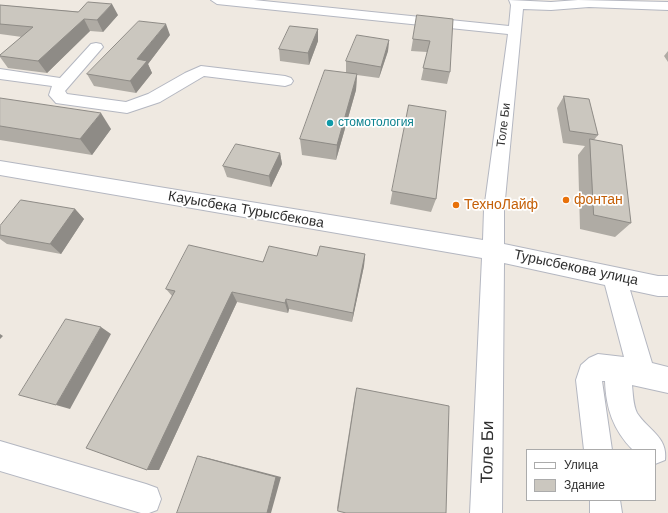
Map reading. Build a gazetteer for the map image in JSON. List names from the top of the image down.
{
  "streets": {
    "street": ["Толе Би", "Кауысбека Турысбекова", "Турысбекова улица"]
  },
  "crossings": [
    ["Толе Би", "Кауысбека Турысбекова"],
    ["Толе Би", "Турысбекова улица"],
    ["Кауысбека Турысбекова", "Турысбекова улица"]
  ],
  "places": ["стомотология", "фонтан", "ТехноЛайф"],
  "legend": ["Улица", "Здание"]
}
